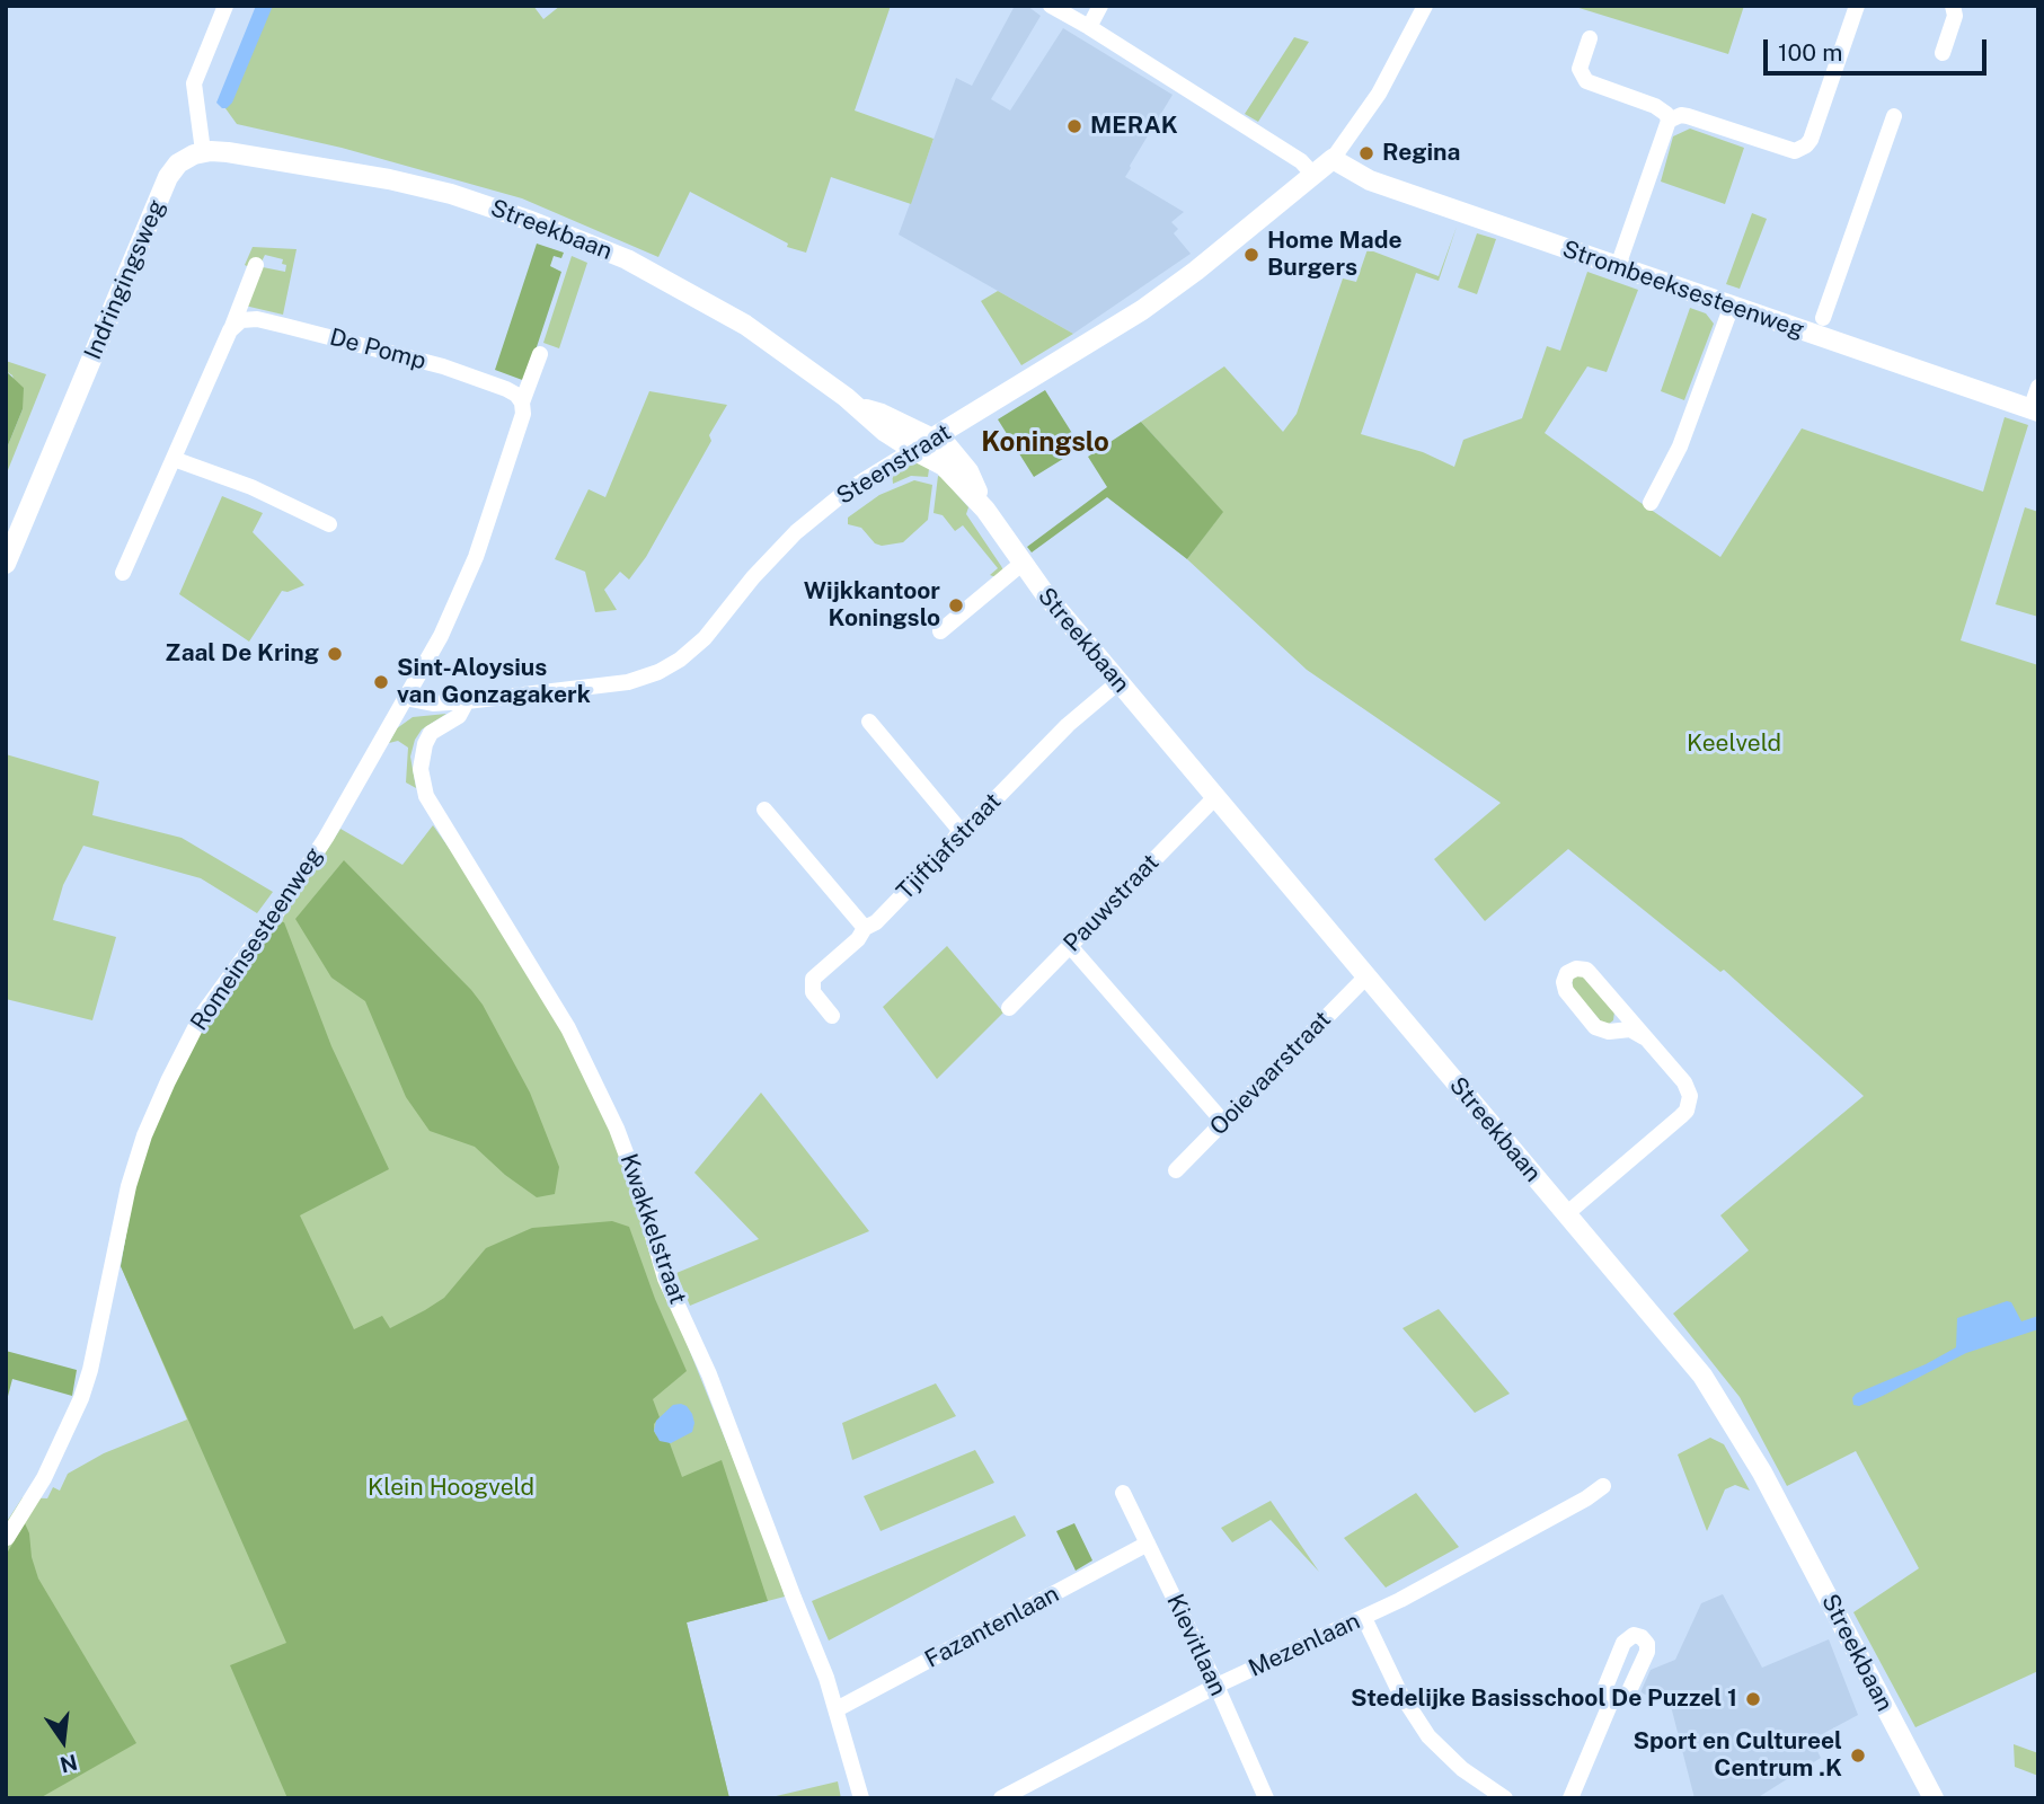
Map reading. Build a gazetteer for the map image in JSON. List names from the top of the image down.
{
  "streets": {
    "street": [
      "Streekbaan",
      "Indringingsweg",
      "Strombeeksesteenweg",
      "De Pomp",
      "Steenstraat",
      "Tjiftjafstraat",
      "Pauwstraat",
      "Romeinsesteenweg",
      "Ooievaarstraat",
      "Kwakkelstraat",
      "Fazantenlaan",
      "Kievitlaan",
      "Mezenlaan"
    ]
  },
  "crossings": [
    ["Streekbaan", "Indringingsweg"],
    ["Streekbaan", "Steenstraat"],
    ["Streekbaan", "Tjiftjafstraat"],
    ["Streekbaan", "Pauwstraat"],
    ["Streekbaan", "Ooievaarstraat"],
    ["Strombeeksesteenweg", "Steenstraat"],
    ["De Pomp", "Romeinsesteenweg"],
    ["Steenstraat", "Romeinsesteenweg"],
    ["Steenstraat", "Kwakkelstraat"],
    ["Kwakkelstraat", "Fazantenlaan"],
    ["Fazantenlaan", "Kievitlaan"],
    ["Kievitlaan", "Mezenlaan"]
  ],
  "districts": ["Koningslo"],
  "parks": ["Keelveld", "Klein Hoogveld"],
  "places": [
    "MERAK",
    "Regina",
    "Home Made Burgers",
    "Wijkkantoor Koningslo",
    "Zaal De Kring",
    "Sint-Aloysius van Gonzagakerk",
    "Stedelijke Basisschool De Puzzel 1",
    "Sport en Cultureel Centrum .K"
  ],
  "scale_bar": "100 m",
  "north": "bottom"
}
